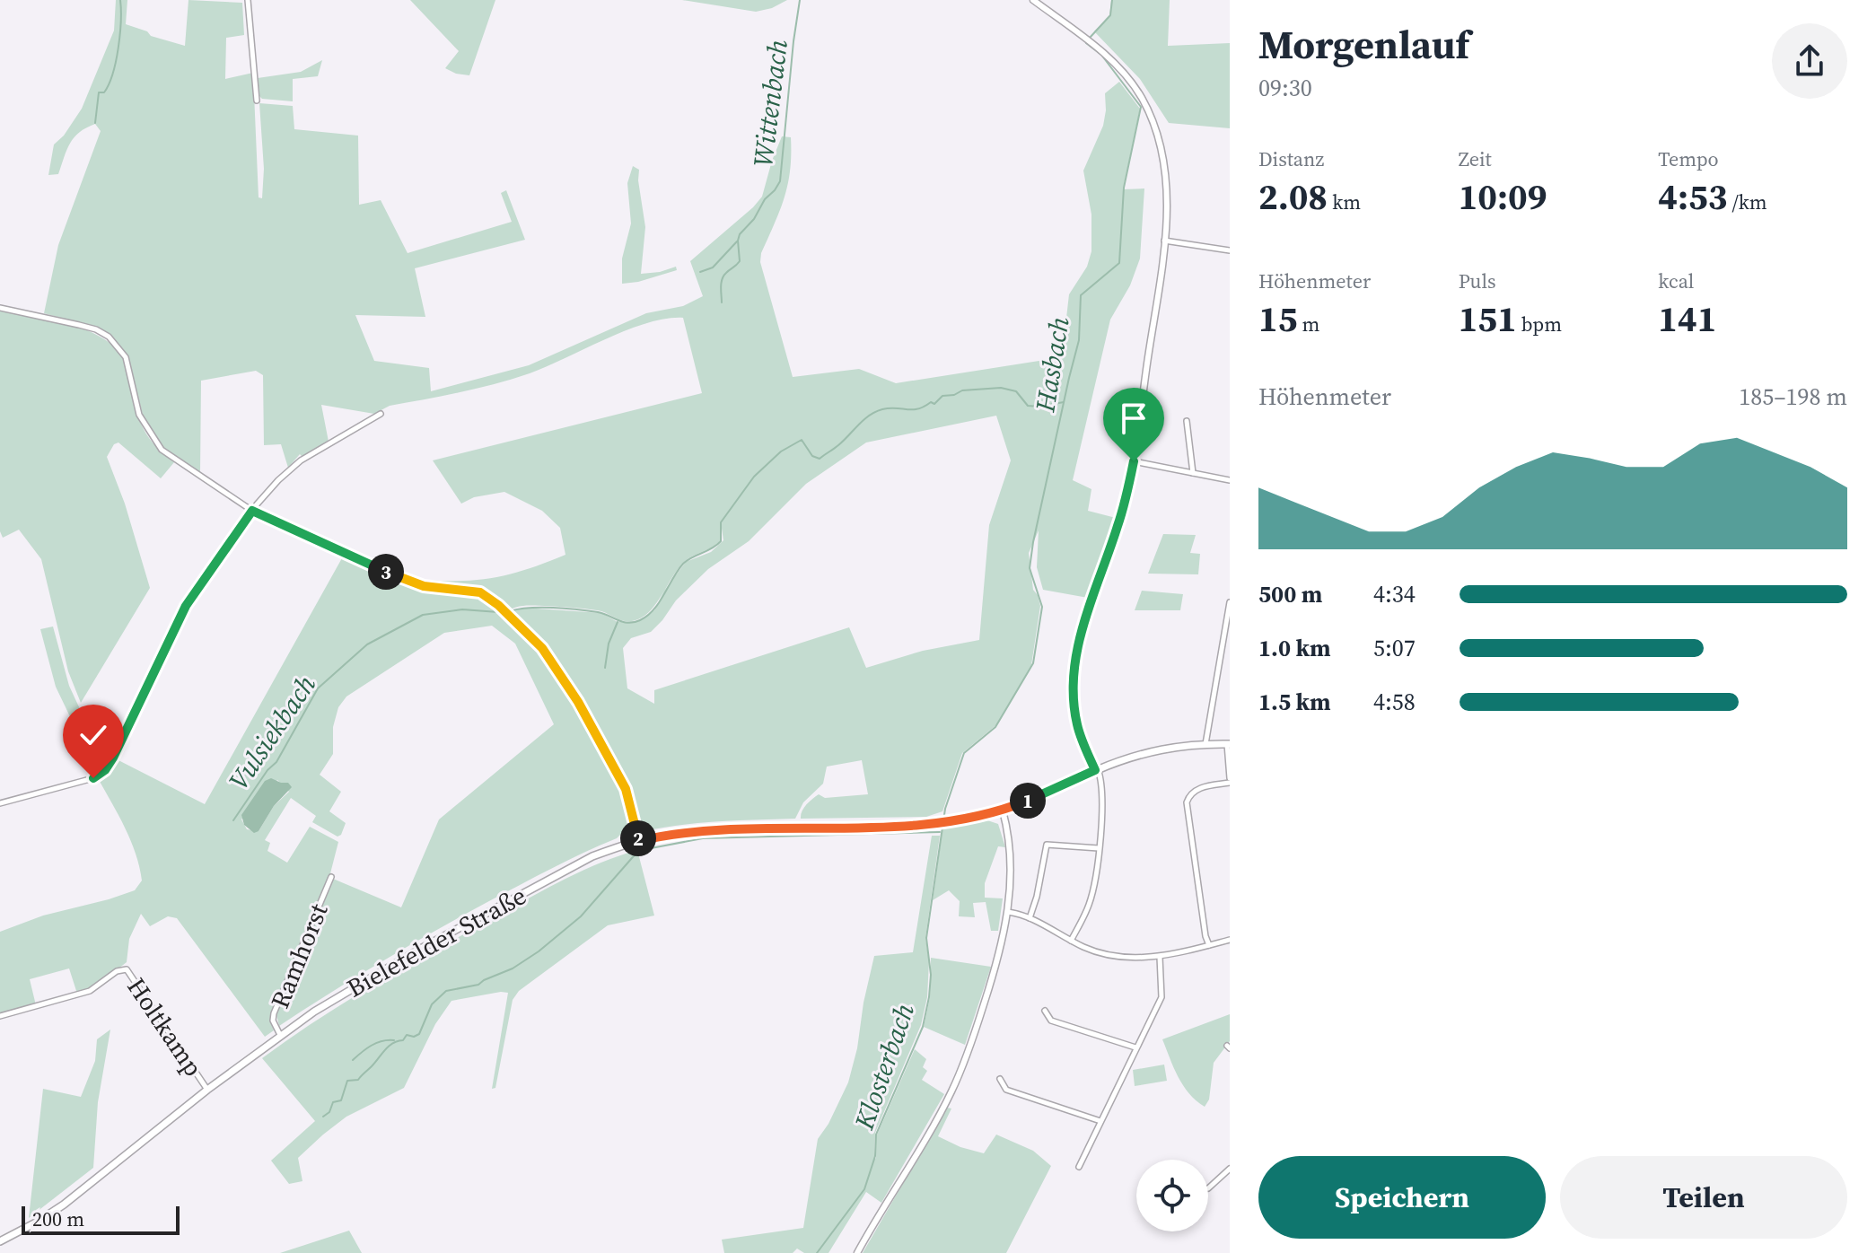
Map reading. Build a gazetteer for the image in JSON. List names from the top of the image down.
{
  "streets": {
    "main road": ["Bielefelder Straße"],
    "street": ["Ramhorst", "Holtkamp"]
  },
  "crossings": [
    ["Bielefelder Straße", "Ramhorst"],
    ["Bielefelder Straße", "Holtkamp"]
  ],
  "water": [
    "Wittenbach",
    "Hasbach",
    "Vulsiekbach",
    "Klosterbach"
  ],
  "scale_bar": "200 m",
  "page": {
    "heading": ["Morgenlauf", "09:30"],
    "stats": [
      ["Distanz", "2.08 km"],
      ["Zeit", "10:09"],
      ["Tempo", "4:53 /km"],
      ["Höhenmeter", "15 m"],
      ["Puls", "151 bpm"],
      ["kcal", "141"]
    ],
    "chart": ["Höhenmeter", "185–198 m"],
    "pins": ["3", "1", "2"],
    "list": [
      {
        "name": "500 m",
        "note": "4:34"
      },
      {
        "name": "1.0 km",
        "note": "5:07"
      },
      {
        "name": "1.5 km",
        "note": "4:58"
      }
    ],
    "buttons": ["Speichern", "Teilen"],
    "scale": "200 m"
  }
}
